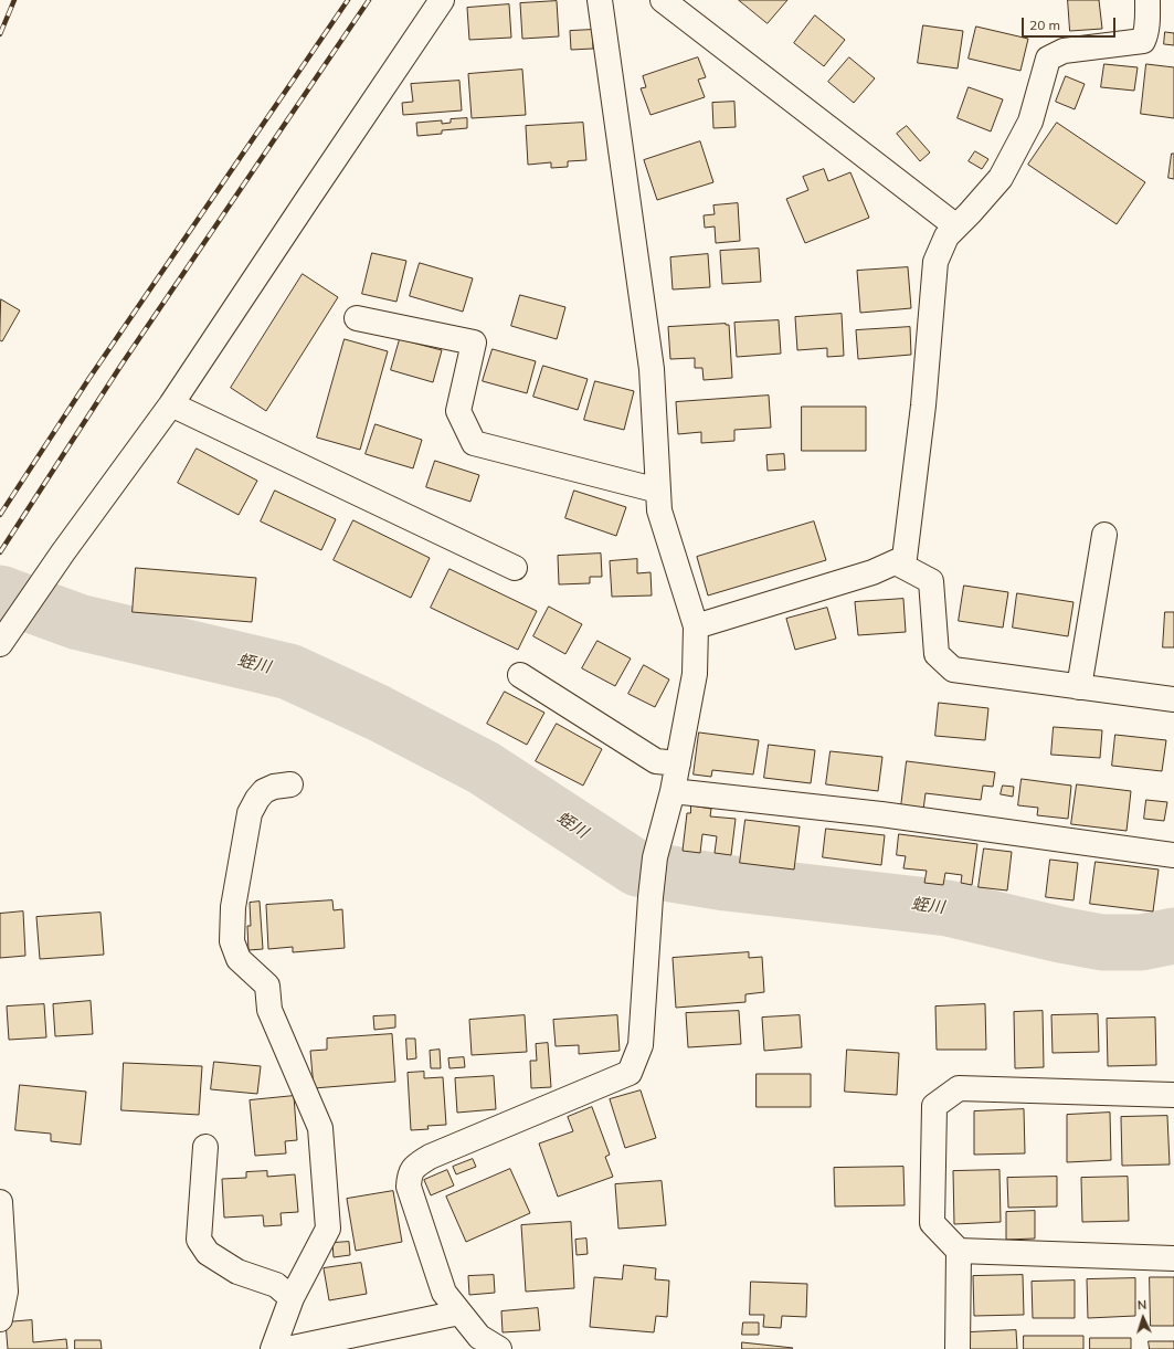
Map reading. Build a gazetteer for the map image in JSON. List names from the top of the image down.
{
  "water": ["蛭川"],
  "scale_bar": "20 m",
  "north": "top"
}
